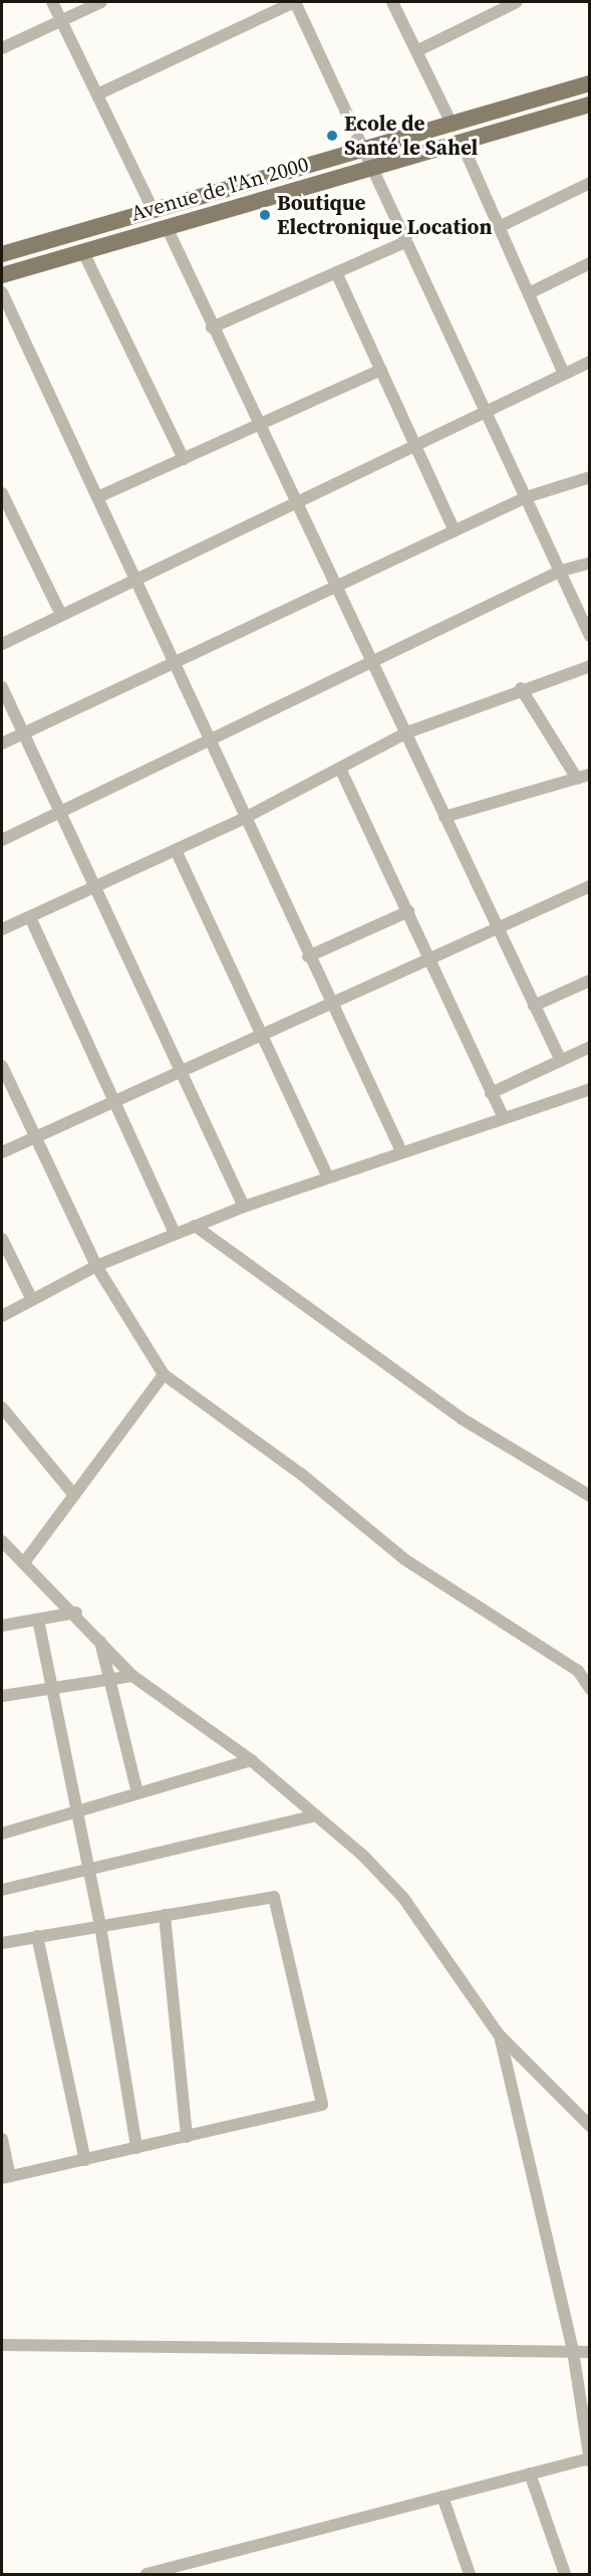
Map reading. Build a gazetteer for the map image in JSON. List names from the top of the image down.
{
  "streets": {
    "main road": ["Avenue de l'An 2000"]
  },
  "places": ["Ecole de Santé le Sahel", "Boutique Electronique Location"]
}
